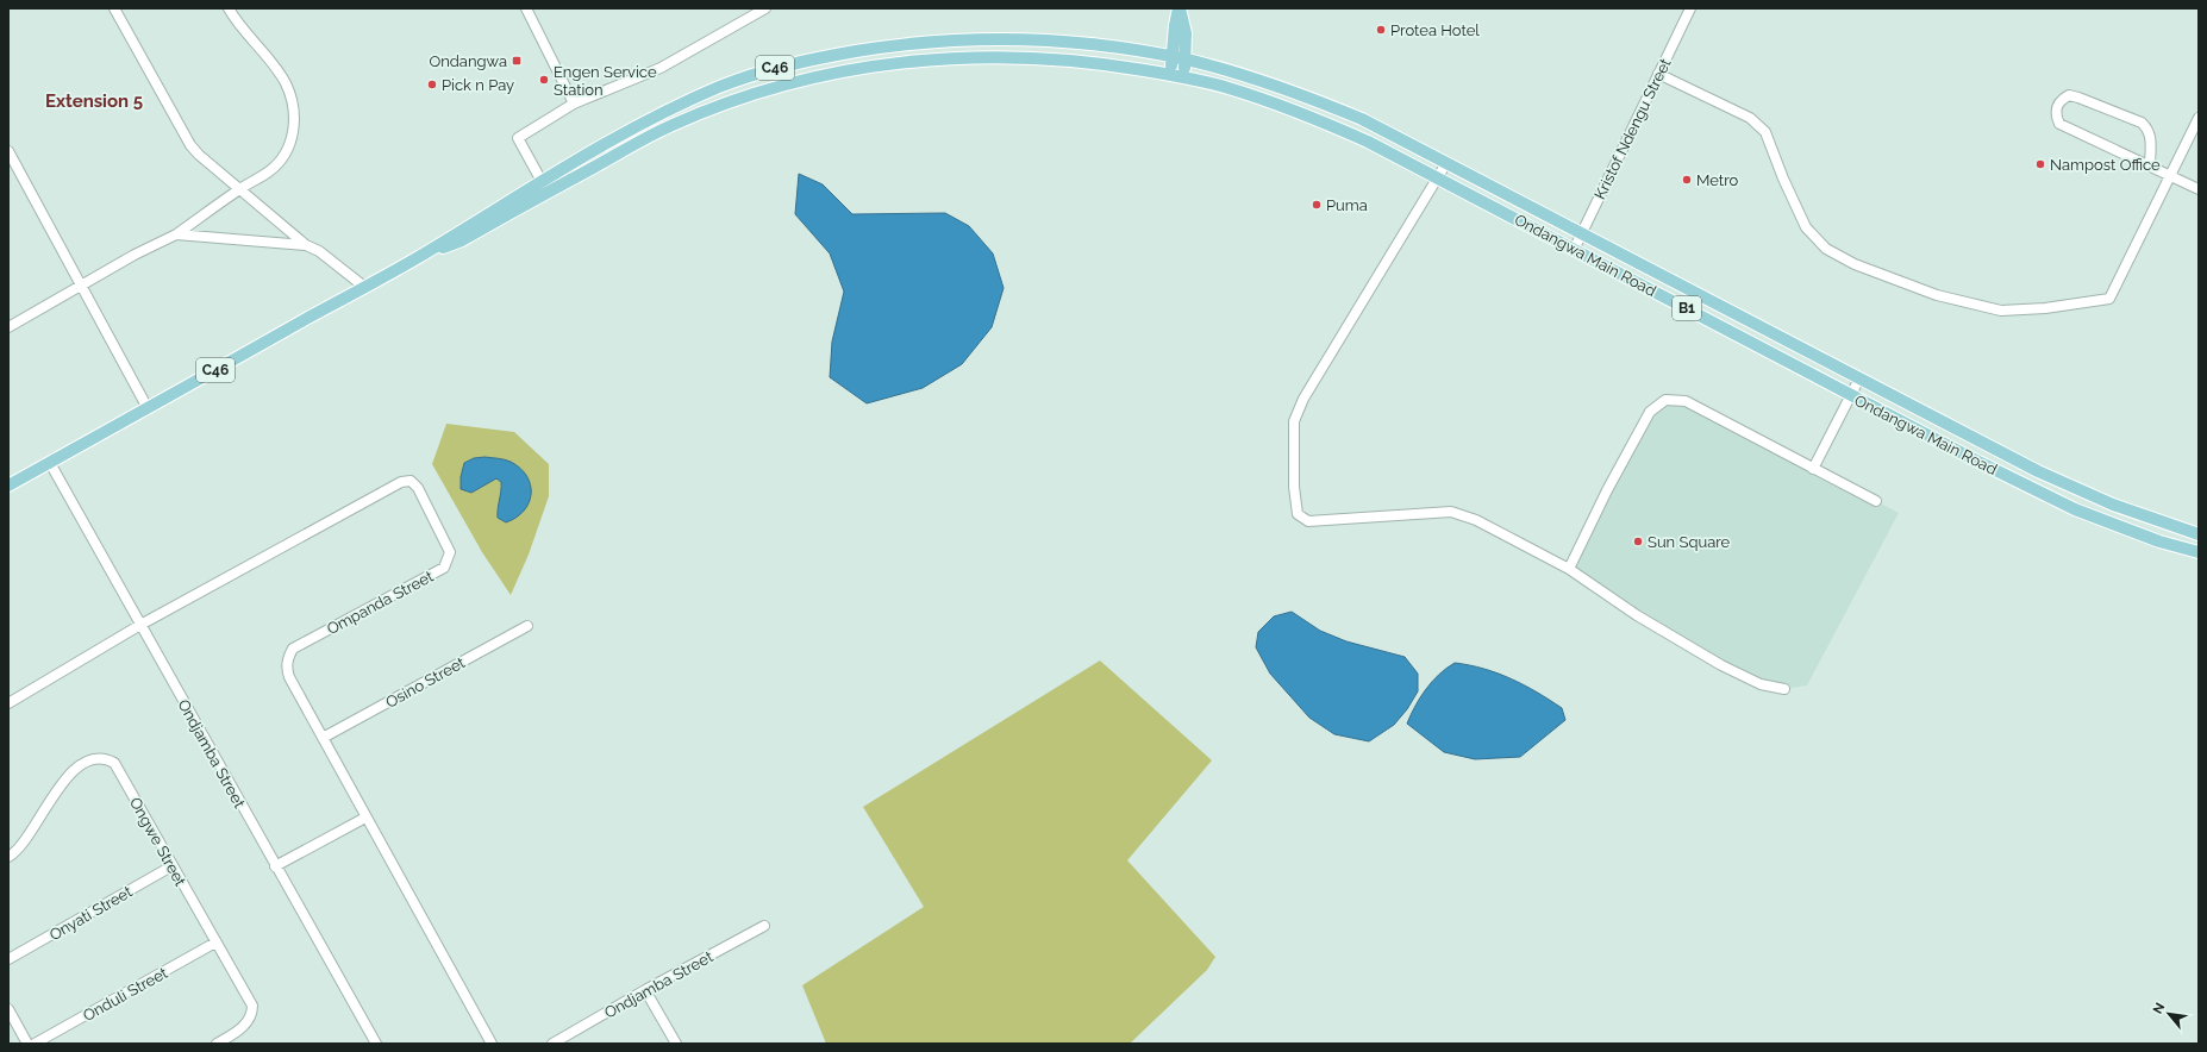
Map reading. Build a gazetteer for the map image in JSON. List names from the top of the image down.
{
  "streets": {
    "main road": ["C46", "Ondangwa Main Road", "B1"],
    "street": [
      "Kristof Ndengu Street",
      "Ompanda Street",
      "Osino Street",
      "Ondjamba Street",
      "Ongwe Street",
      "Onyati Street",
      "Onduli Street"
    ]
  },
  "crossings": [
    ["C46", "Ondangwa Main Road"],
    ["C46", "Ondjamba Street"],
    ["Kristof Ndengu Street", "Ondangwa Main Road"],
    ["Ompanda Street", "Osino Street"],
    ["Ompanda Street", "Ondjamba Street"],
    ["Ongwe Street", "Onyati Street"],
    ["Ongwe Street", "Onduli Street"]
  ],
  "districts": ["Extension 5"],
  "places": {
    "other": [
      "Protea Hotel",
      "Engen Service Station",
      "Pick n Pay",
      "Nampost Office",
      "Metro",
      "Puma",
      "Sun Square"
    ],
    "transit": ["Ondangwa"]
  },
  "north": "top left"
}
